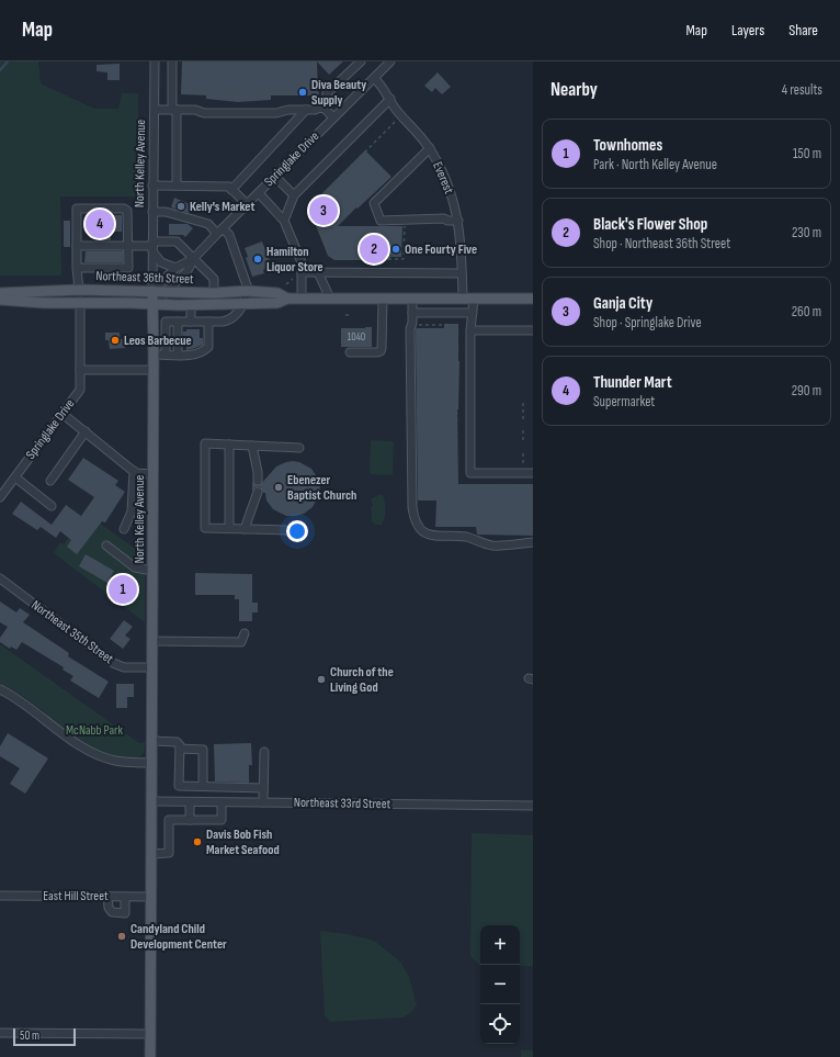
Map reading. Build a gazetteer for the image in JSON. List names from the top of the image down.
{
  "streets": {
    "main road": ["North Kelley Avenue", "Northeast 36th Street"],
    "street": [
      "Springlake Drive",
      "Everest",
      "Northeast 35th Street",
      "Northeast 33rd Street",
      "East Hill Street"
    ]
  },
  "crossings": [
    ["Springlake Drive", "North Kelley Avenue"],
    ["Springlake Drive", "Everest"],
    ["Springlake Drive", "Northeast 36th Street"],
    ["North Kelley Avenue", "Northeast 36th Street"],
    ["North Kelley Avenue", "Northeast 35th Street"],
    ["North Kelley Avenue", "Northeast 33rd Street"],
    ["North Kelley Avenue", "East Hill Street"],
    ["Everest", "Northeast 36th Street"]
  ],
  "parks": ["McNabb Park"],
  "places": [
    "Diva Beauty Supply",
    "Kelly's Market",
    "One Fourty Five",
    "Hamilton Liquor Store",
    "Leos Barbecue",
    "Ebenezer Baptist Church",
    "Church of the Living God",
    "Davis Bob Fish Market Seafood",
    "Candyland Child Development Center"
  ],
  "house_numbers": ["1040"],
  "scale_bar": "50 m",
  "page": {
    "header": "Map",
    "nav": ["Map", "Layers", "Share"],
    "heading": ["Nearby", "4 results"],
    "list": [
      {
        "mark": "1",
        "name": "Townhomes",
        "note": "Park · North Kelley Avenue",
        "value": "150 m"
      },
      {
        "mark": "2",
        "name": "Black's Flower Shop",
        "note": "Shop · Northeast 36th Street",
        "value": "230 m"
      },
      {
        "mark": "3",
        "name": "Ganja City",
        "note": "Shop · Springlake Drive",
        "value": "260 m"
      },
      {
        "mark": "4",
        "name": "Thunder Mart",
        "note": "Supermarket",
        "value": "290 m"
      }
    ],
    "pins": [
      "3",
      "4",
      "2",
      "1"
    ],
    "map_buttons": ["+", "−"],
    "scale": "50 m"
  }
}
